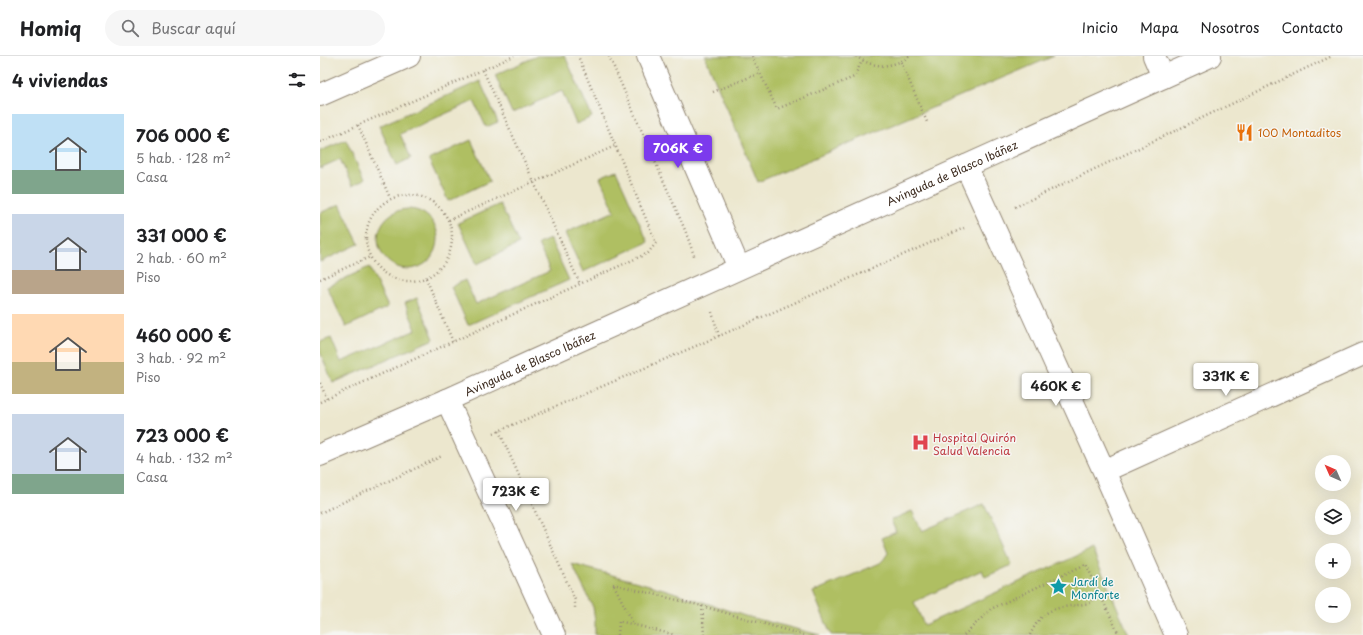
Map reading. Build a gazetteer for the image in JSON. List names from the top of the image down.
{
  "streets": {
    "street": ["Avinguda de Blasco Ibáñez"]
  },
  "places": {
    "restaurant": ["100 Montaditos"],
    "hospital": ["Hospital Quirón Salud Valencia"],
    "place": ["Jardí de Monforte"]
  },
  "north": "top left",
  "page": {
    "header": "Homiq",
    "search": "Buscar aquí",
    "nav": [
      "Inicio",
      "Mapa",
      "Nosotros",
      "Contacto"
    ],
    "heading": "4 viviendas",
    "list": [
      {
        "name": "706 000 €",
        "note": "5 hab. · 128 m² · Casa"
      },
      {
        "name": "331 000 €",
        "note": "2 hab. · 60 m² · Piso"
      },
      {
        "name": "460 000 €",
        "note": "3 hab. · 92 m² · Piso"
      },
      {
        "name": "723 000 €",
        "note": "4 hab. · 132 m² · Casa"
      }
    ],
    "price": [
      "706K €",
      "331K €",
      "460K €",
      "723K €"
    ],
    "map_buttons": ["+", "−"]
  }
}
